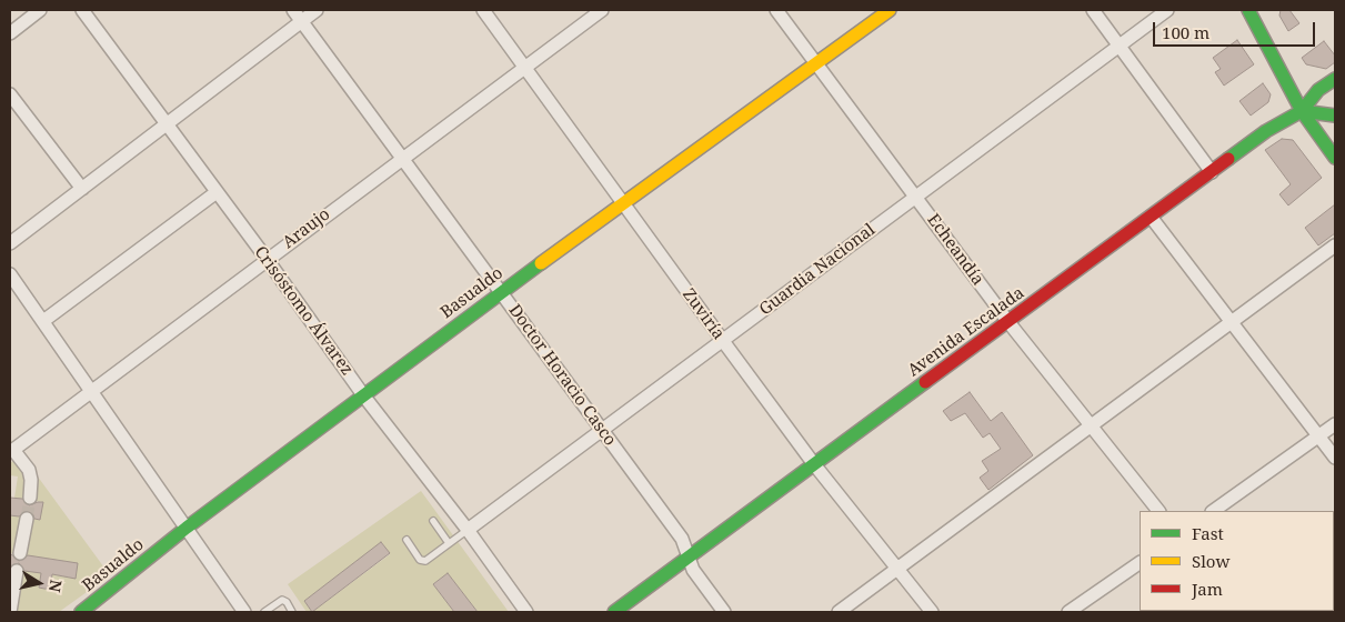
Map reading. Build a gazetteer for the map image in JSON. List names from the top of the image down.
{
  "streets": {
    "main road": ["Basualdo", "Avenida Escalada"],
    "street": [
      "Araujo",
      "Echeandía",
      "Guardia Nacional",
      "Crisóstomo Álvarez",
      "Zuviría",
      "Doctor Horacio Casco"
    ]
  },
  "crossings": [
    ["Araujo", "Crisóstomo Álvarez"],
    ["Araujo", "Zuviría"],
    ["Araujo", "Doctor Horacio Casco"],
    ["Echeandía", "Guardia Nacional"],
    ["Echeandía", "Basualdo"],
    ["Echeandía", "Avenida Escalada"],
    ["Guardia Nacional", "Crisóstomo Álvarez"],
    ["Guardia Nacional", "Zuviría"],
    ["Guardia Nacional", "Doctor Horacio Casco"],
    ["Basualdo", "Crisóstomo Álvarez"],
    ["Basualdo", "Zuviría"],
    ["Basualdo", "Doctor Horacio Casco"],
    ["Zuviría", "Avenida Escalada"],
    ["Avenida Escalada", "Doctor Horacio Casco"]
  ],
  "legend": ["Fast", "Slow", "Jam"],
  "scale_bar": "100 m",
  "north": "right"
}
